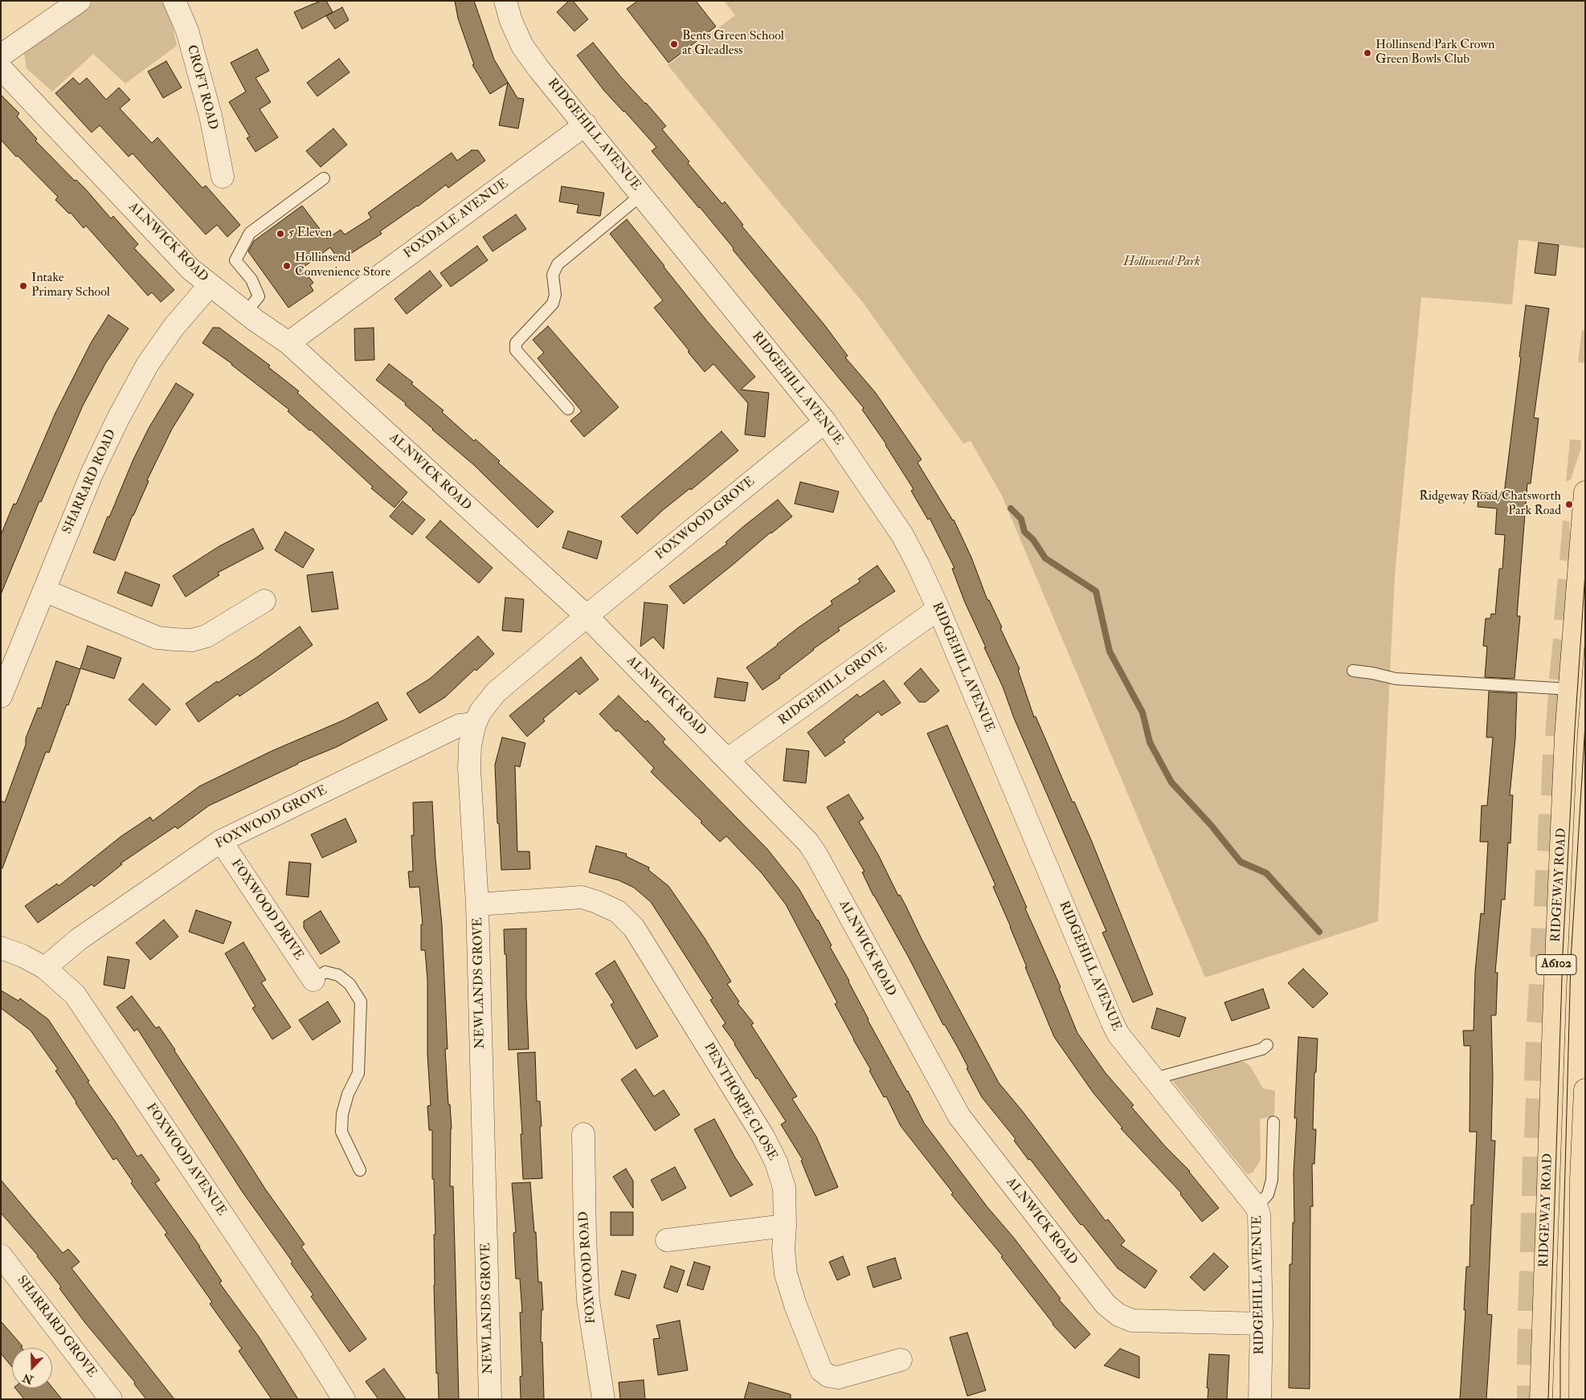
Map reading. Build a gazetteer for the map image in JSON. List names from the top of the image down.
{
  "streets": {
    "highway": ["RIDGEWAY ROAD", "A6102"],
    "street": [
      "CROFT ROAD",
      "RIDGEHILL AVENUE",
      "FOXDALE AVENUE",
      "ALNWICK ROAD",
      "SHARRARD ROAD",
      "FOXWOOD GROVE",
      "RIDGEHILL GROVE",
      "FOXWOOD DRIVE",
      "NEWLANDS GROVE",
      "PENTHORPE CLOSE",
      "FOXWOOD AVENUE",
      "FOXWOOD ROAD",
      "SHARRARD GROVE"
    ]
  },
  "crossings": [
    ["RIDGEHILL AVENUE", "FOXDALE AVENUE"],
    ["RIDGEHILL AVENUE", "ALNWICK ROAD"],
    ["RIDGEHILL AVENUE", "FOXWOOD GROVE"],
    ["RIDGEHILL AVENUE", "RIDGEHILL GROVE"],
    ["FOXDALE AVENUE", "ALNWICK ROAD"],
    ["ALNWICK ROAD", "SHARRARD ROAD"],
    ["ALNWICK ROAD", "FOXWOOD GROVE"],
    ["ALNWICK ROAD", "RIDGEHILL GROVE"],
    ["ALNWICK ROAD", "NEWLANDS GROVE"],
    ["FOXWOOD GROVE", "FOXWOOD DRIVE"],
    ["FOXWOOD GROVE", "NEWLANDS GROVE"],
    ["FOXWOOD GROVE", "FOXWOOD AVENUE"],
    ["NEWLANDS GROVE", "PENTHORPE CLOSE"]
  ],
  "parks": ["Hollinsend Park"],
  "places": [
    "Bents Green School at Gleadless",
    "Hollinsend Park Crown Green Bowls Club",
    "5 Eleven",
    "Hollinsend Convenience Store",
    "Intake Primary School",
    "Ridgeway Road/Chatsworth Park Road"
  ],
  "north": "bottom"
}
